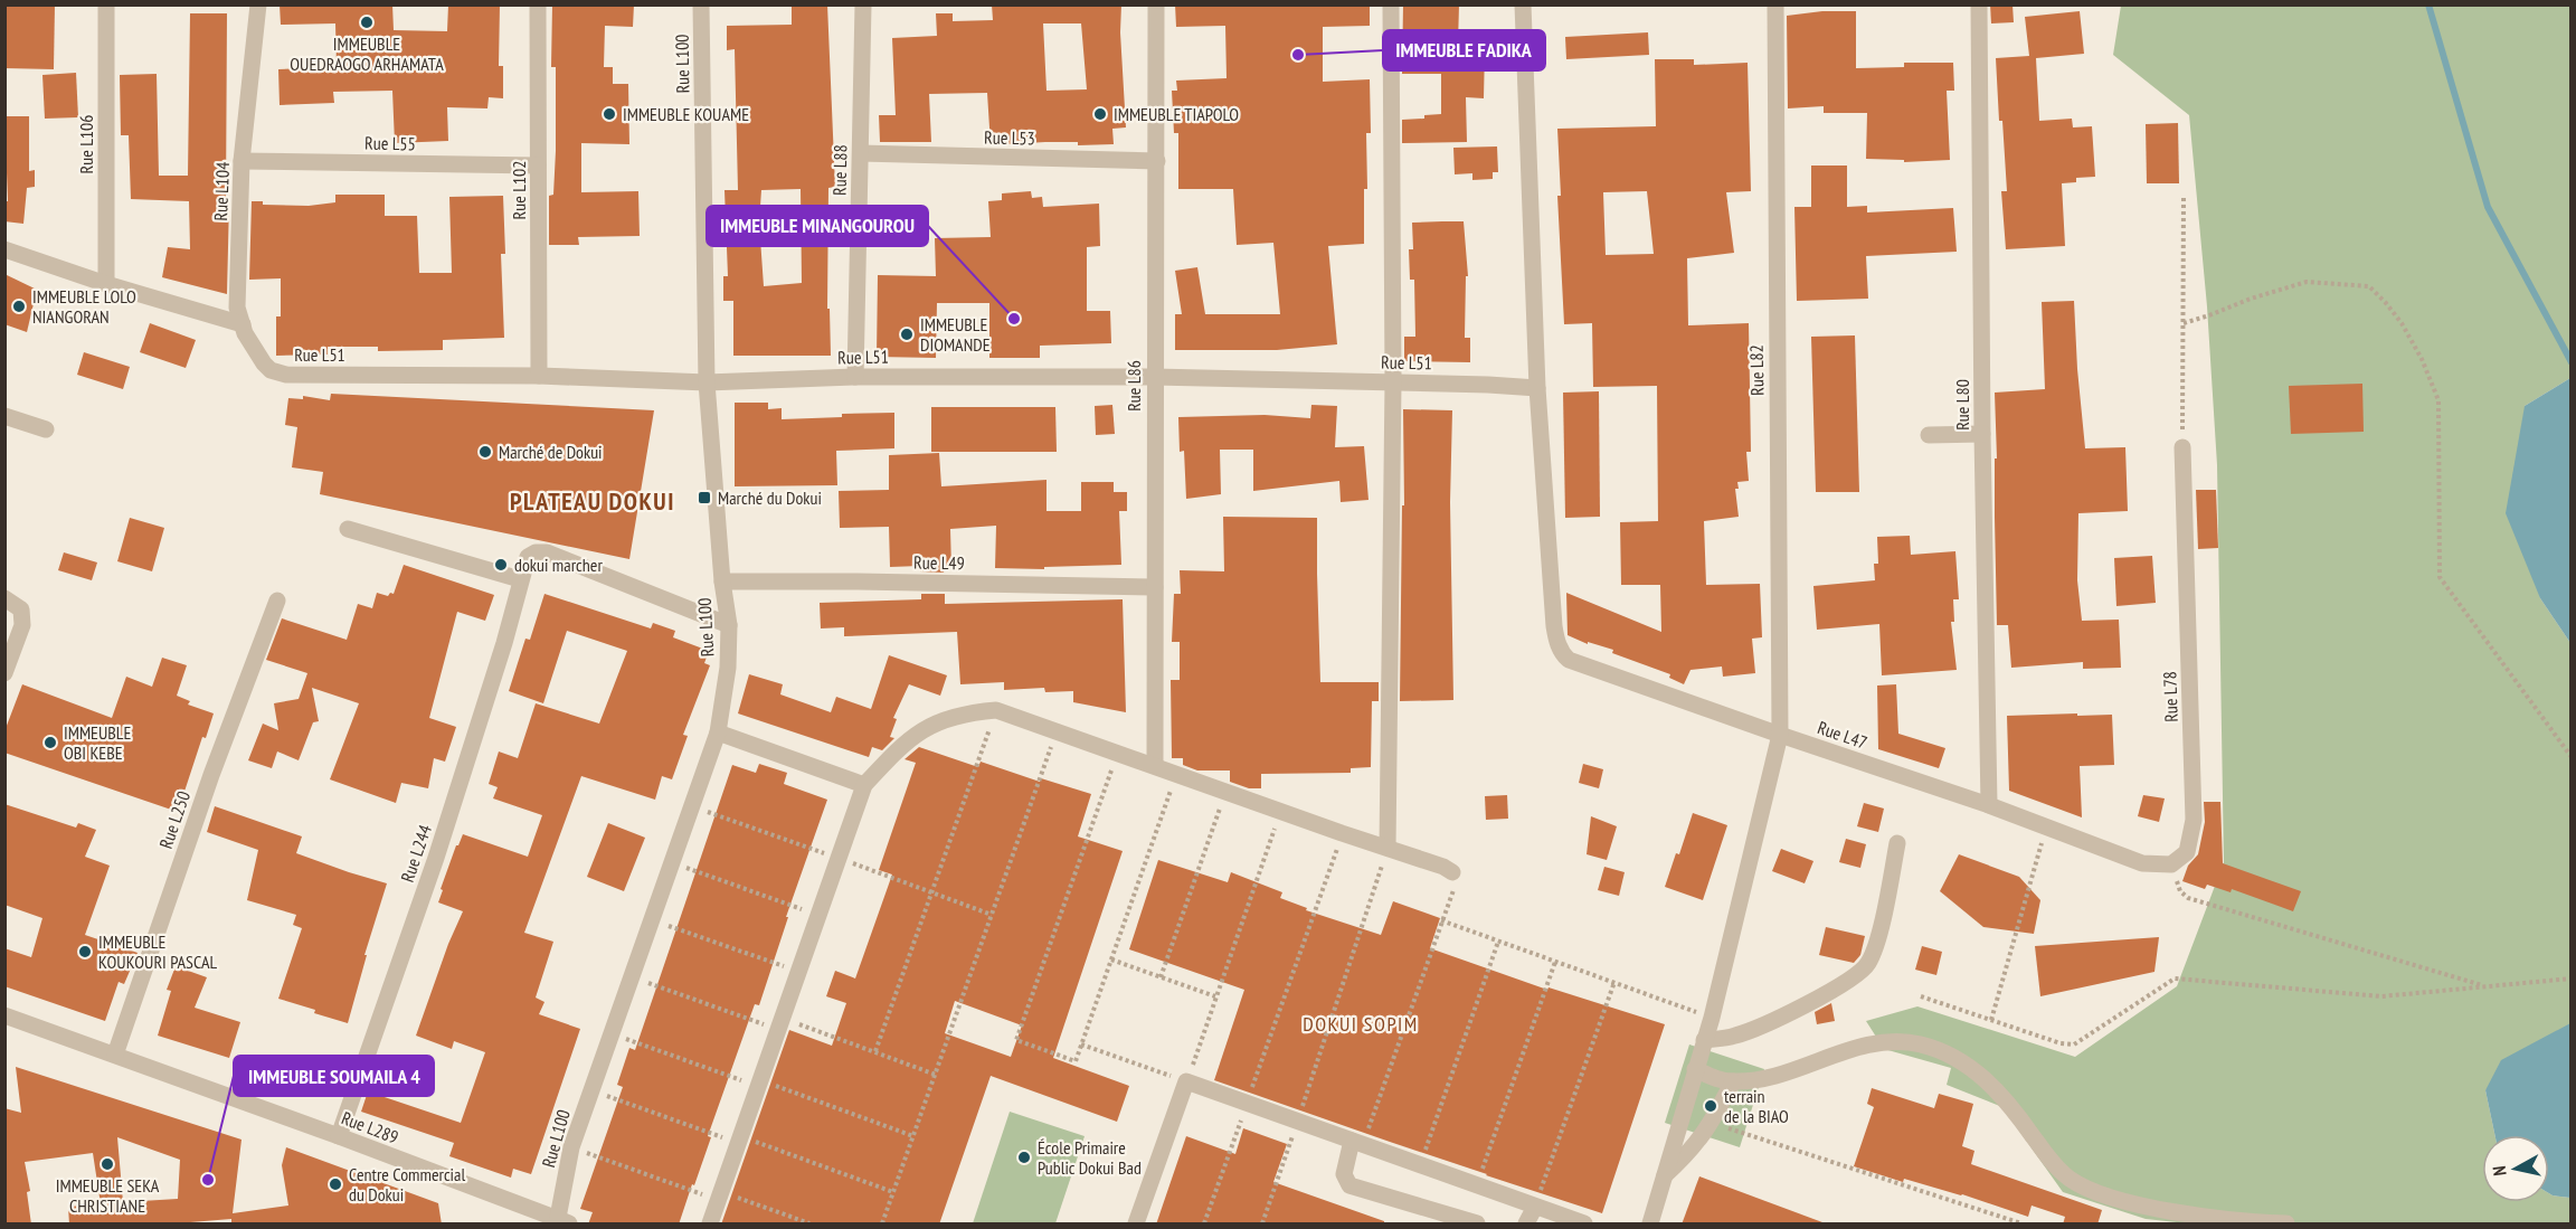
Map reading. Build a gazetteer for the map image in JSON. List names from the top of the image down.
{
  "streets": {
    "street": [
      "Rue L100",
      "Rue L53",
      "Rue L55",
      "Rue L106",
      "Rue L88",
      "Rue L102",
      "Rue L104",
      "Rue L51",
      "Rue L82",
      "Rue L86",
      "Rue L80",
      "Rue L49",
      "Rue L78",
      "Rue L47",
      "Rue L250",
      "Rue L244",
      "Rue L289"
    ]
  },
  "crossings": [
    ["Rue L100", "Rue L51"],
    ["Rue L100", "Rue L49"],
    ["Rue L100", "Rue L244"],
    ["Rue L100", "Rue L289"],
    ["Rue L53", "Rue L88"],
    ["Rue L53", "Rue L86"],
    ["Rue L55", "Rue L102"],
    ["Rue L55", "Rue L104"],
    ["Rue L88", "Rue L51"],
    ["Rue L102", "Rue L51"],
    ["Rue L104", "Rue L51"],
    ["Rue L51", "Rue L86"],
    ["Rue L51", "Rue L47"],
    ["Rue L82", "Rue L47"],
    ["Rue L86", "Rue L49"],
    ["Rue L80", "Rue L47"],
    ["Rue L78", "Rue L47"],
    ["Rue L250", "Rue L289"],
    ["Rue L244", "Rue L289"]
  ],
  "districts": ["PLATEAU DOKUI", "DOKUI SOPIM"],
  "places": {
    "other": [
      "IMMEUBLE OUEDRAOGO ARHAMATA",
      "IMMEUBLE FADIKA",
      "IMMEUBLE KOUAME",
      "IMMEUBLE TIAPOLO",
      "IMMEUBLE LOLO NIANGORAN",
      "IMMEUBLE MINANGOUROU",
      "IMMEUBLE DIOMANDE",
      "Marché de Dokui",
      "dokui marcher",
      "IMMEUBLE OBI KEBE",
      "IMMEUBLE KOUKOURI PASCAL",
      "terrain de la BIAO",
      "École Primaire Public Dokui Bad",
      "IMMEUBLE SEKA CHRISTIANE",
      "IMMEUBLE SOUMAILA 4",
      "Centre Commercial du Dokui"
    ],
    "transit": ["Marché du Dokui"]
  },
  "north": "left"
}
